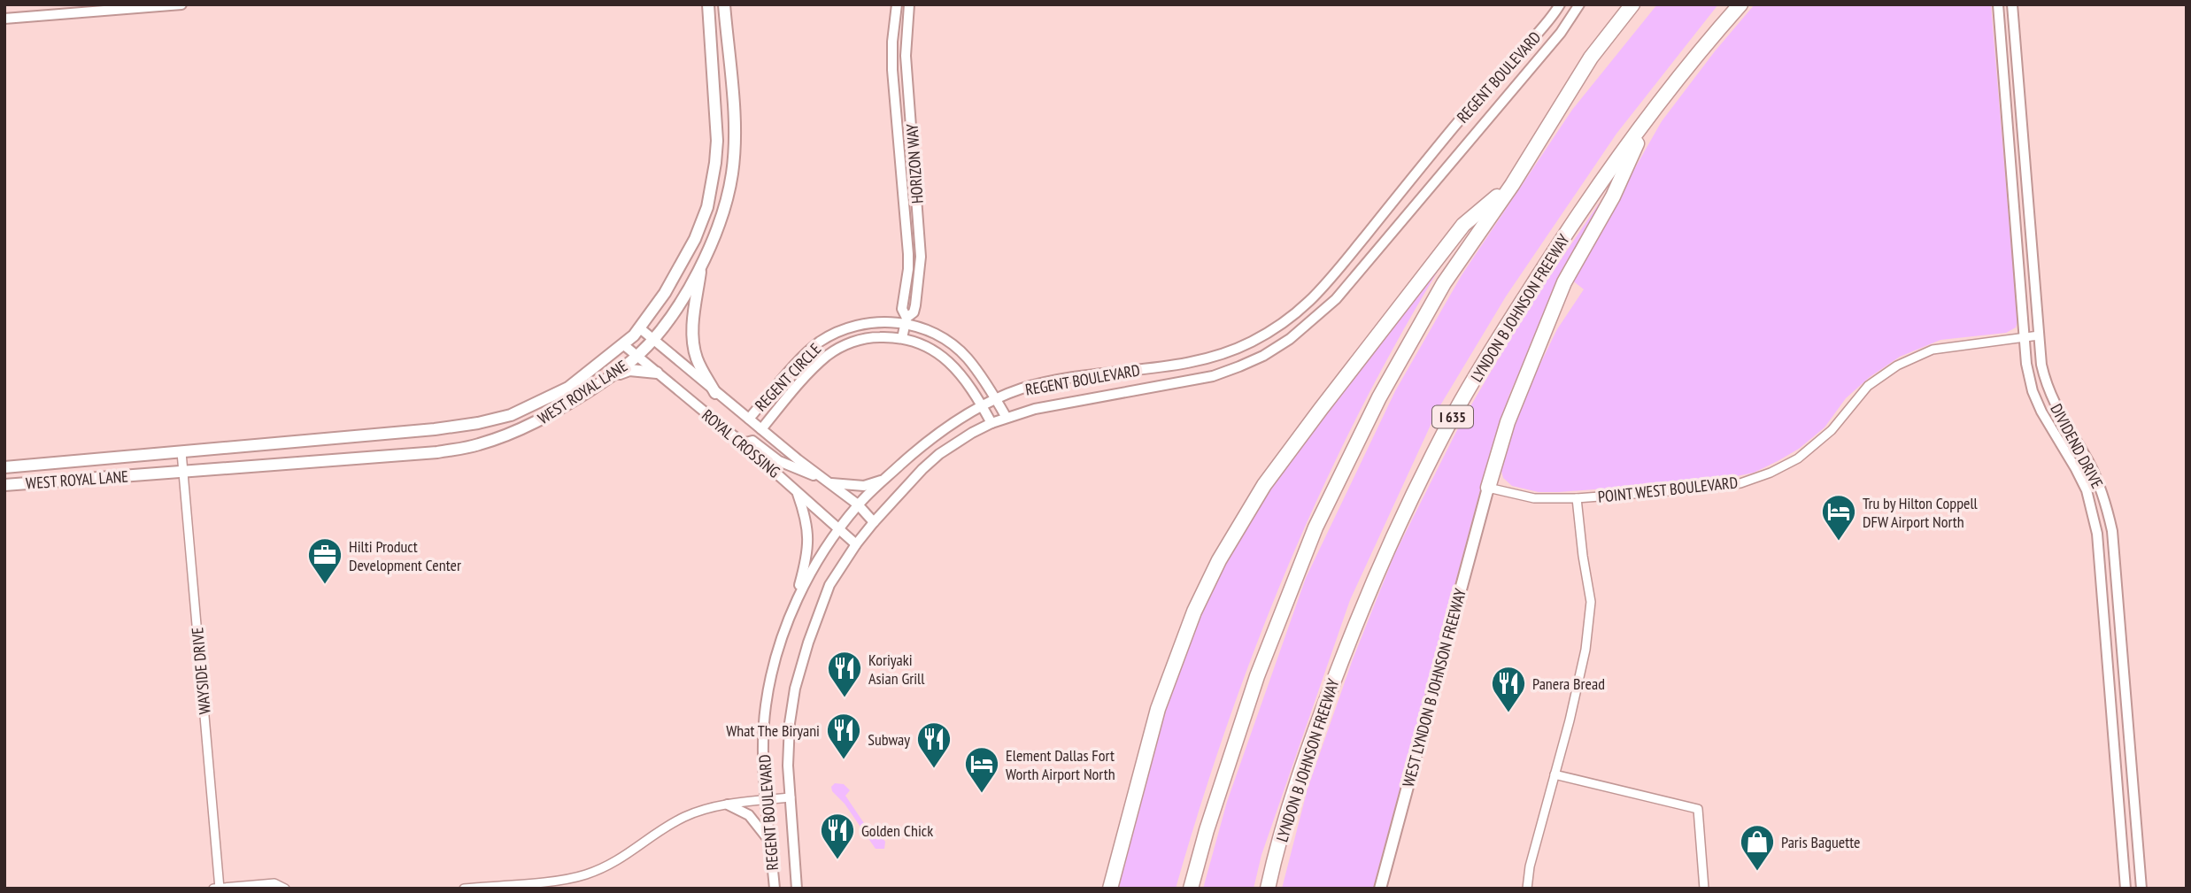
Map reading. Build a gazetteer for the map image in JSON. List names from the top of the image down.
{
  "streets": {
    "highway": ["LYNDON B JOHNSON FREEWAY", "I 635"],
    "main road": ["WEST ROYAL LANE", "WEST LYNDON B JOHNSON FREEWAY"],
    "street": [
      "REGENT BOULEVARD",
      "HORIZON WAY",
      "REGENT CIRCLE",
      "ROYAL CROSSING",
      "DIVIDEND DRIVE",
      "POINT WEST BOULEVARD",
      "WAYSIDE DRIVE"
    ]
  },
  "crossings": [
    ["REGENT BOULEVARD", "REGENT CIRCLE"],
    ["REGENT BOULEVARD", "ROYAL CROSSING"],
    ["HORIZON WAY", "REGENT CIRCLE"],
    ["REGENT CIRCLE", "ROYAL CROSSING"],
    ["WEST ROYAL LANE", "ROYAL CROSSING"],
    ["WEST ROYAL LANE", "WAYSIDE DRIVE"],
    ["DIVIDEND DRIVE", "POINT WEST BOULEVARD"],
    ["POINT WEST BOULEVARD", "WEST LYNDON B JOHNSON FREEWAY"]
  ],
  "places": {
    "hotel": ["Tru by Hilton Coppell DFW Airport North", "Element Dallas Fort Worth Airport North"],
    "office": ["Hilti Product Development Center"],
    "restaurant": [
      "Koriyaki Asian Grill",
      "Panera Bread",
      "What The Biryani",
      "Subway",
      "Golden Chick"
    ],
    "shop": ["Paris Baguette"]
  }
}
